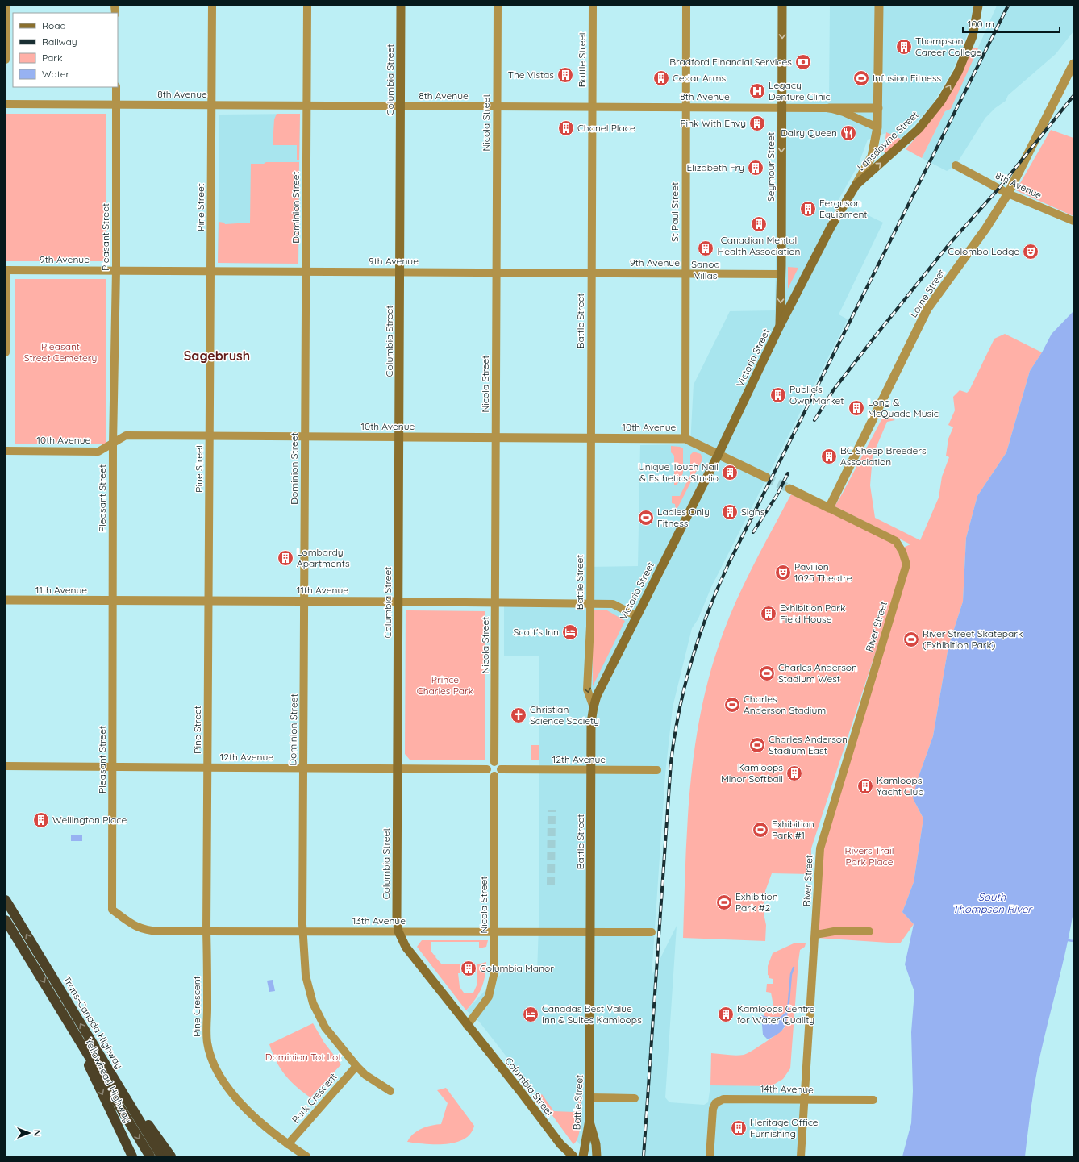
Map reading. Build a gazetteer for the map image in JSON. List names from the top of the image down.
{
  "streets": {
    "highway": ["Trans-Canada Highway", "Yellowhead Highway"],
    "main road": [
      "Battle Street",
      "Columbia Street",
      "Lansdowne Street",
      "Seymour Street",
      "Victoria Street"
    ],
    "street": [
      "8th Avenue",
      "Nicola Street",
      "Pine Street",
      "Dominion Street",
      "St Paul Street",
      "Pleasant Street",
      "9th Avenue",
      "Lorne Street",
      "10th Avenue",
      "11th Avenue",
      "River Street",
      "12th Avenue",
      "13th Avenue",
      "Pine Crescent",
      "14th Avenue",
      "Park Crescent"
    ]
  },
  "crossings": [
    ["Battle Street", "8th Avenue"],
    ["Battle Street", "9th Avenue"],
    ["Battle Street", "Victoria Street"],
    ["Battle Street", "10th Avenue"],
    ["Battle Street", "11th Avenue"],
    ["Battle Street", "12th Avenue"],
    ["Battle Street", "13th Avenue"],
    ["Columbia Street", "8th Avenue"],
    ["Columbia Street", "Nicola Street"],
    ["Columbia Street", "9th Avenue"],
    ["Columbia Street", "10th Avenue"],
    ["Columbia Street", "11th Avenue"],
    ["Columbia Street", "12th Avenue"],
    ["Columbia Street", "13th Avenue"],
    ["8th Avenue", "Nicola Street"],
    ["8th Avenue", "Seymour Street"],
    ["8th Avenue", "Pine Street"],
    ["8th Avenue", "Dominion Street"],
    ["8th Avenue", "St Paul Street"],
    ["8th Avenue", "Pleasant Street"],
    ["8th Avenue", "Lorne Street"],
    ["8th Avenue", "Victoria Street"],
    ["Nicola Street", "9th Avenue"],
    ["Nicola Street", "10th Avenue"],
    ["Nicola Street", "11th Avenue"],
    ["Nicola Street", "12th Avenue"],
    ["Nicola Street", "13th Avenue"],
    ["Lansdowne Street", "Victoria Street"],
    ["Seymour Street", "9th Avenue"],
    ["Seymour Street", "Victoria Street"],
    ["Pine Street", "9th Avenue"],
    ["Pine Street", "10th Avenue"],
    ["Pine Street", "11th Avenue"],
    ["Pine Street", "12th Avenue"],
    ["Pine Street", "13th Avenue"],
    ["Pine Street", "Pine Crescent"],
    ["Dominion Street", "9th Avenue"],
    ["Dominion Street", "10th Avenue"],
    ["Dominion Street", "11th Avenue"],
    ["Dominion Street", "12th Avenue"],
    ["Dominion Street", "13th Avenue"],
    ["Dominion Street", "Park Crescent"],
    ["St Paul Street", "9th Avenue"],
    ["St Paul Street", "10th Avenue"],
    ["Pleasant Street", "9th Avenue"],
    ["Pleasant Street", "10th Avenue"],
    ["Pleasant Street", "11th Avenue"],
    ["Pleasant Street", "12th Avenue"],
    ["Pleasant Street", "13th Avenue"],
    ["Lorne Street", "River Street"],
    ["Victoria Street", "10th Avenue"],
    ["Victoria Street", "11th Avenue"],
    ["River Street", "14th Avenue"],
    ["13th Avenue", "Pine Crescent"],
    ["Pine Crescent", "Park Crescent"],
    ["Trans-Canada Highway", "Yellowhead Highway"]
  ],
  "one_way": ["Lansdowne Street", "Seymour Street"],
  "districts": ["Sagebrush"],
  "water": ["South Thompson River"],
  "parks": [
    "Pleasant Street Cemetery",
    "Prince Charles Park",
    "Rivers Trail Park Place",
    "Dominion Tot Lot"
  ],
  "places": {
    "building": [
      "Thompson Career College",
      "The Vistas",
      "Cedar Arms",
      "Pink With Envy",
      "Chanel Place",
      "Elizabeth Fry",
      "Ferguson Equipment",
      "Canadian Mental Health Association",
      "Sanoa Villas",
      "Public's Own Market",
      "Long & McQuade Music",
      "BC Sheep Breeders Association",
      "Unique Touch Nail & Esthetics Studio",
      "Signs",
      "Lombardy Apartments",
      "Exhibition Park Field House",
      "Kamloops Minor Softball",
      "Kamloops Yacht Club",
      "Wellington Place",
      "Columbia Manor",
      "Kamloops Centre for Water Quality",
      "Heritage Office Furnishing"
    ],
    "bank": ["Bradford Financial Services"],
    "sports": [
      "Infusion Fitness",
      "Ladies Only Fitness",
      "River Street Skatepark (Exhibition Park)",
      "Charles Anderson Stadium West",
      "Charles Anderson Stadium",
      "Charles Anderson Stadium East",
      "Exhibition Park #1",
      "Exhibition Park #2"
    ],
    "hospital": ["Legacy Denture Clinic"],
    "restaurant": ["Dairy Queen"],
    "theatre": ["Colombo Lodge", "Pavilion 1025 Theatre"],
    "hotel": ["Scott's Inn", "Canadas Best Value Inn & Suites Kamloops"],
    "church": ["Christian Science Society"]
  },
  "legend": [
    "Road",
    "Railway",
    "Park",
    "Water"
  ],
  "scale_bar": "100 m",
  "north": "right"
}
